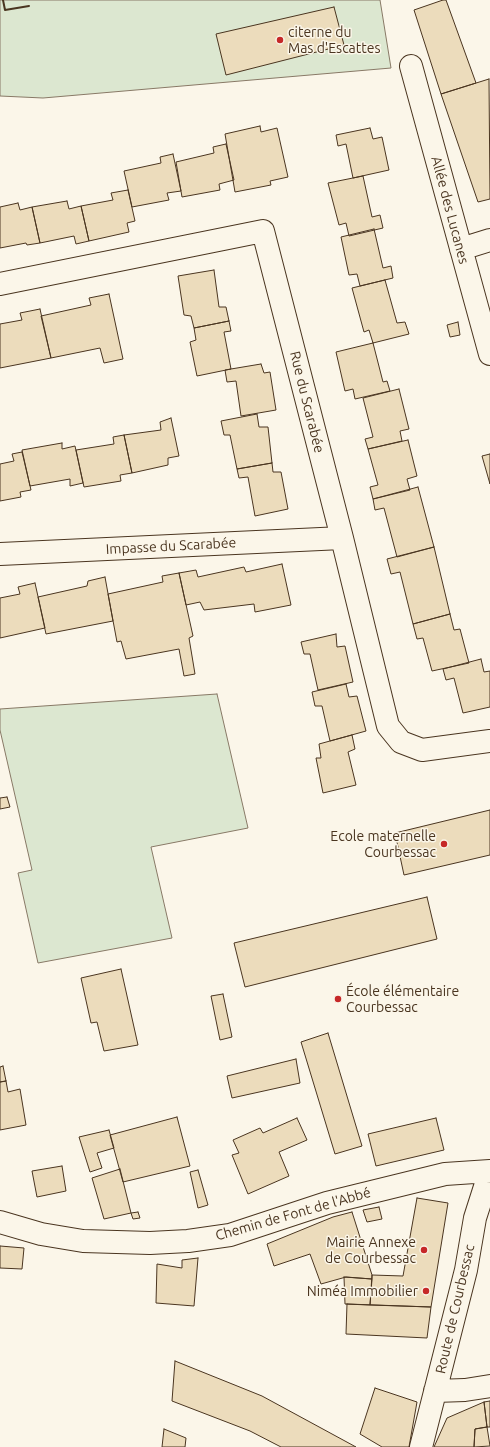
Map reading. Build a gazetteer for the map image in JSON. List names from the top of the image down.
{
  "streets": {
    "street": [
      "Allée des Lucanes",
      "Rue du Scarabée",
      "Impasse du Scarabée",
      "Chemin de Font de l'Abbé",
      "Route de Courbessac"
    ]
  },
  "crossings": [
    ["Rue du Scarabée", "Impasse du Scarabée"],
    ["Chemin de Font de l'Abbé", "Route de Courbessac"]
  ],
  "places": [
    "citerne du Mas d'Escattes",
    "Ecole maternelle Courbessac",
    "École élémentaire Courbessac",
    "Mairie Annexe de Courbessac",
    "Niméa Immobilier"
  ]
}
